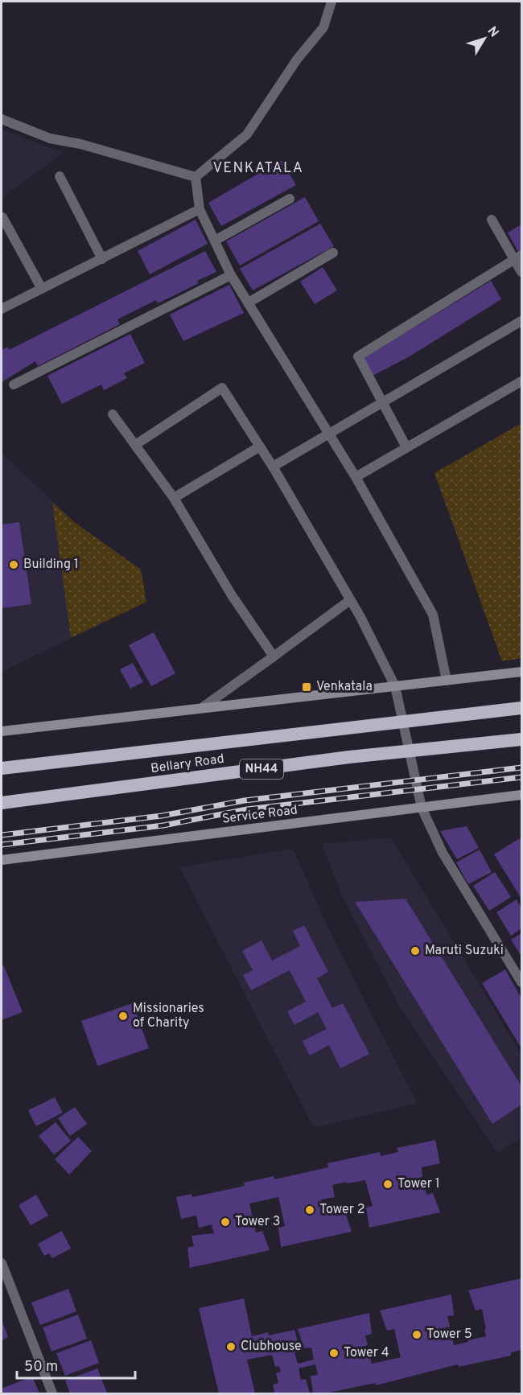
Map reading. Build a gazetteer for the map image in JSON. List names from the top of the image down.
{
  "streets": {
    "highway": ["Bellary Road", "NH44"],
    "main road": ["Service Road"]
  },
  "districts": ["VENKATALA"],
  "places": {
    "other": [
      "Building 1",
      "Maruti Suzuki",
      "Missionaries of Charity",
      "Tower 1",
      "Tower 2",
      "Tower 3",
      "Tower 5",
      "Clubhouse",
      "Tower 4"
    ],
    "transit": ["Venkatala"]
  },
  "scale_bar": "50 m",
  "north": "top right"
}
